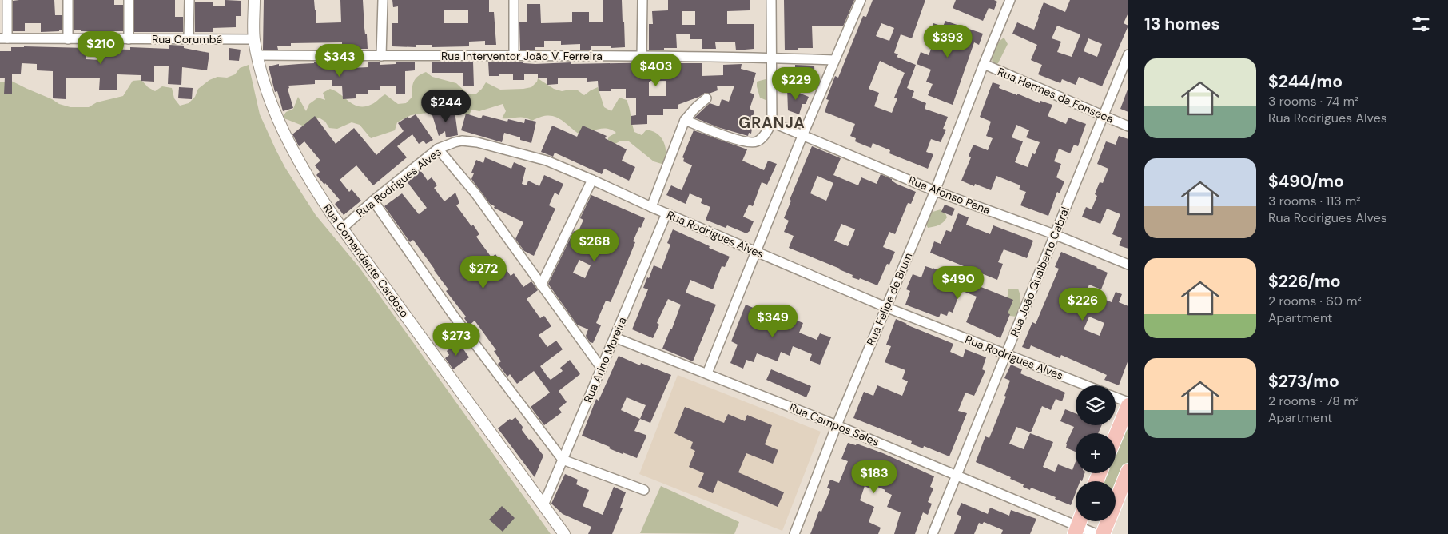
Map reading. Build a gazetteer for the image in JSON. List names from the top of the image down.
{
  "streets": {
    "street": [
      "Rua Corumbá",
      "Rua Interventor João V. Ferreira",
      "Rua Hermes da Fonseca",
      "Rua Rodrigues Alves",
      "Rua Afonso Pena",
      "Rua Comandante Cardoso",
      "Rua João Gualberto Cabral",
      "Rua Felipe de Brum",
      "Rua Arino Moreira",
      "Rua Campos Sales"
    ]
  },
  "crossings": [
    ["Rua Corumbá", "Rua Comandante Cardoso"],
    ["Rua Interventor João V. Ferreira", "Rua Comandante Cardoso"],
    ["Rua Hermes da Fonseca", "Rua João Gualberto Cabral"],
    ["Rua Hermes da Fonseca", "Rua Felipe de Brum"],
    ["Rua Rodrigues Alves", "Rua Comandante Cardoso"],
    ["Rua Rodrigues Alves", "Rua João Gualberto Cabral"],
    ["Rua Rodrigues Alves", "Rua Felipe de Brum"],
    ["Rua Rodrigues Alves", "Rua Arino Moreira"],
    ["Rua Afonso Pena", "Rua João Gualberto Cabral"],
    ["Rua Afonso Pena", "Rua Felipe de Brum"],
    ["Rua Comandante Cardoso", "Rua Arino Moreira"],
    ["Rua João Gualberto Cabral", "Rua Campos Sales"],
    ["Rua Felipe de Brum", "Rua Campos Sales"],
    ["Rua Arino Moreira", "Rua Campos Sales"]
  ],
  "districts": ["GRANJA"],
  "page": {
    "heading": "13 homes",
    "price": [
      "$393",
      "$210",
      "$343",
      "$403",
      "$229",
      "$244",
      "$268",
      "$272",
      "$490",
      "$226",
      "$349",
      "$273",
      "$183"
    ],
    "list": [
      {
        "name": "$244/mo",
        "note": "3 rooms · 74 m² · Rua Rodrigues Alves"
      },
      {
        "name": "$490/mo",
        "note": "3 rooms · 113 m² · Rua Rodrigues Alves"
      },
      {
        "name": "$226/mo",
        "note": "2 rooms · 60 m² · Apartment"
      },
      {
        "name": "$273/mo",
        "note": "2 rooms · 78 m² · Apartment"
      }
    ],
    "map_buttons": ["+", "−"]
  }
}
